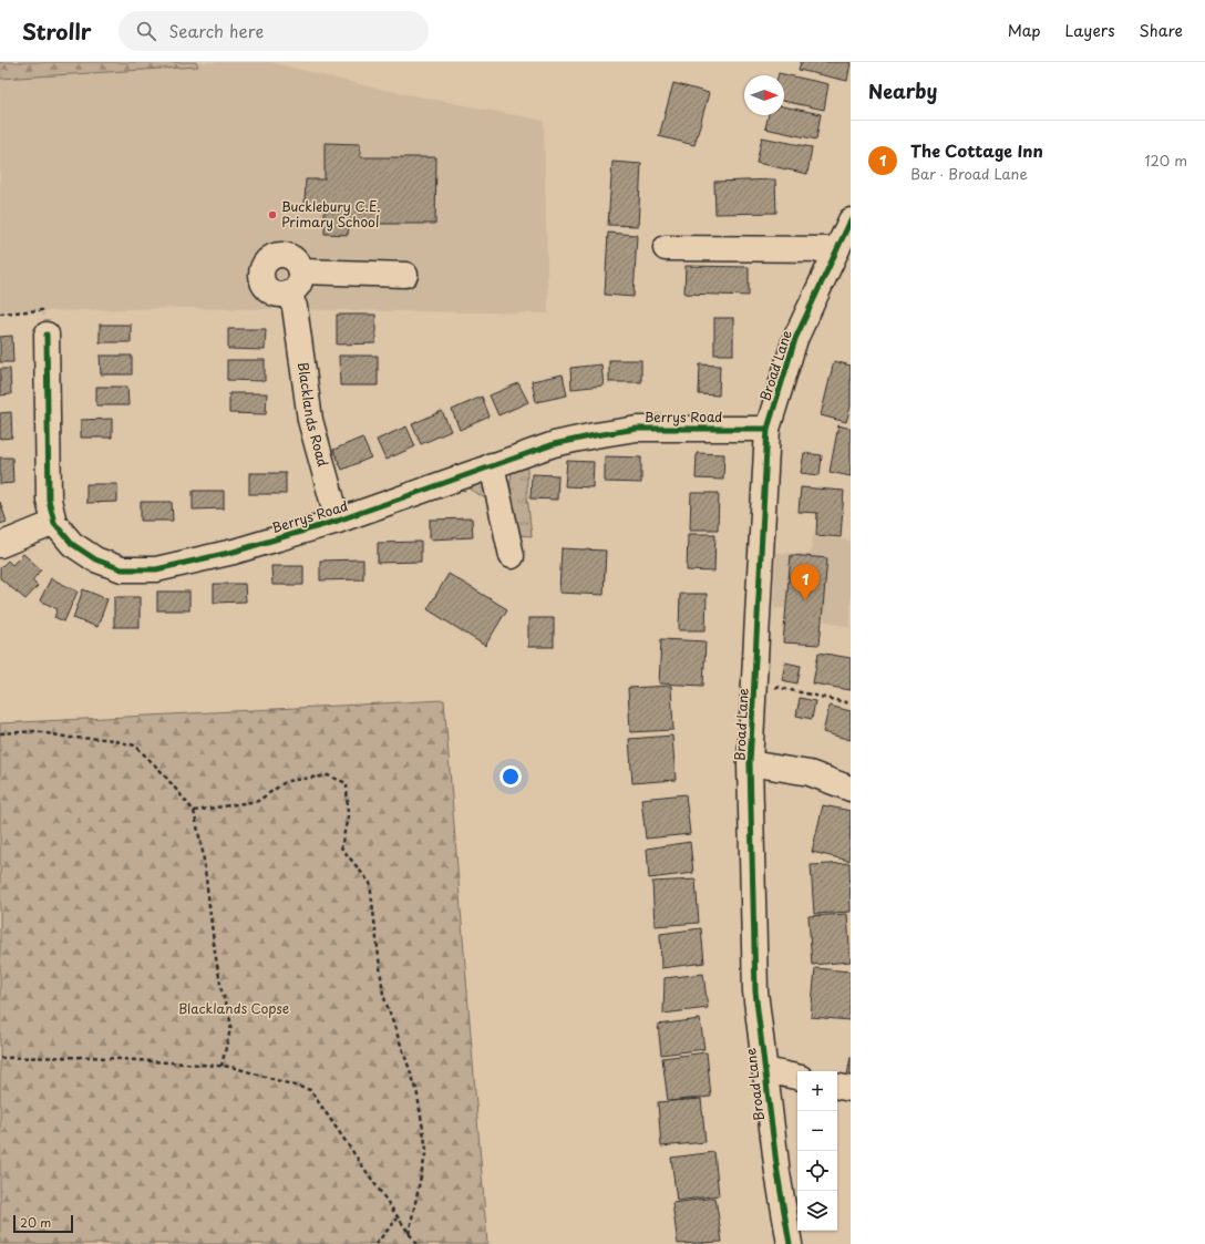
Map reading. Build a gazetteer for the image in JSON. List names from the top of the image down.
{
  "streets": {
    "street": ["Broad Lane", "Blacklands Road", "Berrys Road"]
  },
  "crossings": [
    ["Broad Lane", "Berrys Road"],
    ["Blacklands Road", "Berrys Road"]
  ],
  "parks": ["Blacklands Copse"],
  "places": ["Bucklebury C.E. Primary School"],
  "scale_bar": "20 m",
  "north": "right",
  "page": {
    "header": "Strollr",
    "search": "Search here",
    "nav": ["Map", "Layers", "Share"],
    "heading": "Nearby",
    "list": [
      {
        "mark": "1",
        "name": "The Cottage Inn",
        "note": "Bar · Broad Lane",
        "value": "120 m"
      }
    ],
    "pins": "1",
    "map_buttons": ["+", "−"],
    "scale": "20 m"
  }
}
